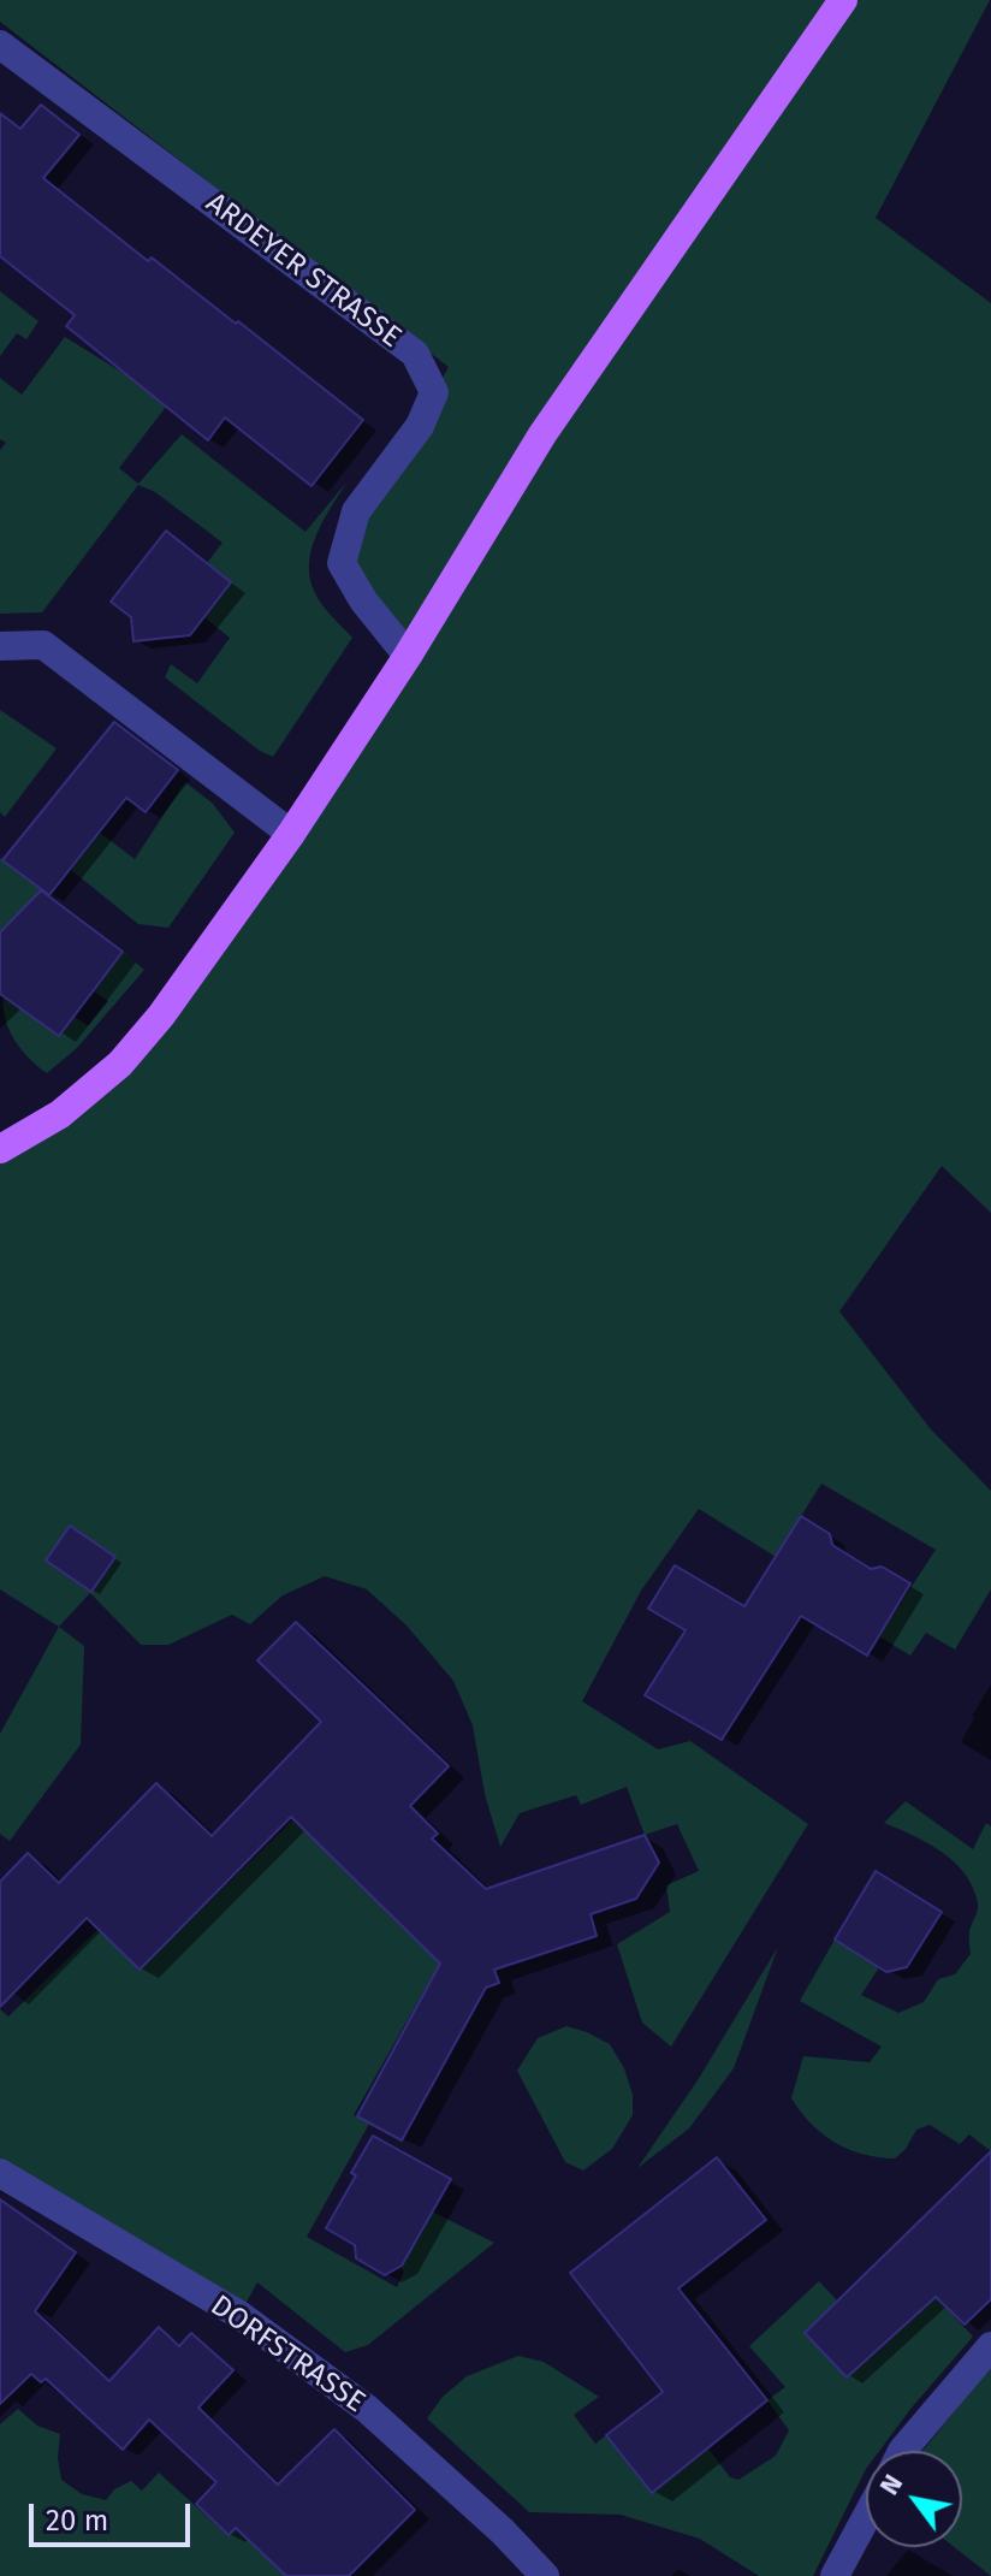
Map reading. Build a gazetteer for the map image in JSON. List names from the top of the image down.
{
  "streets": {
    "street": ["ARDEYER STRASSE", "DORFSTRASSE"]
  },
  "scale_bar": "20 m",
  "north": "top left"
}
